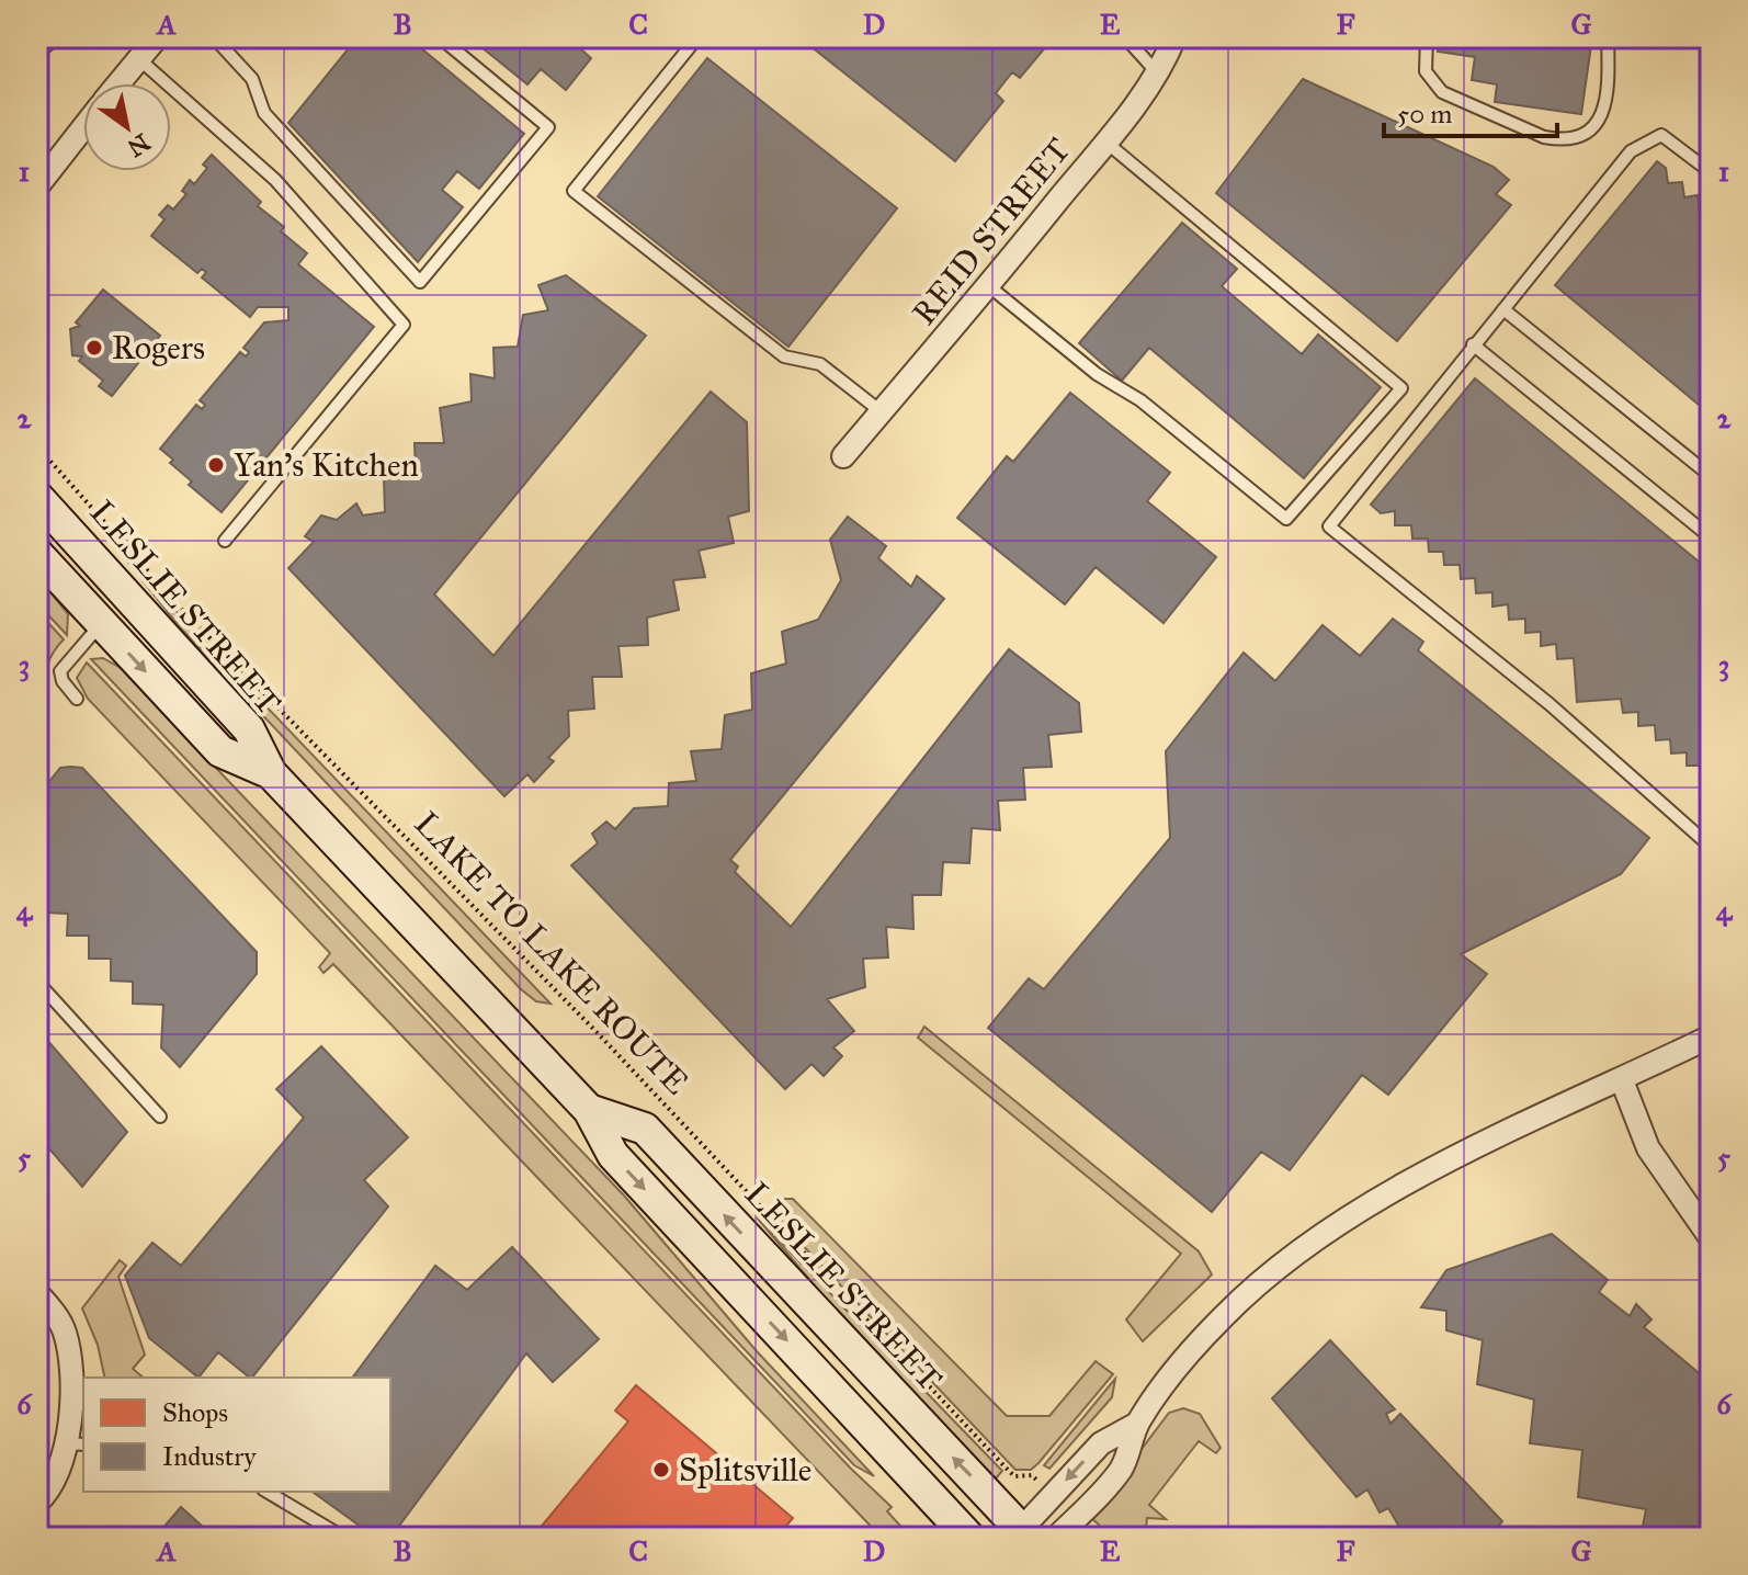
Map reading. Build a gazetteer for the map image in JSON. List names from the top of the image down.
{
  "streets": {
    "main road": ["LESLIE STREET"],
    "street": ["REID STREET"],
    "path": ["LAKE TO LAKE ROUTE"]
  },
  "places": ["Rogers", "Yan's Kitchen", "Splitsville"],
  "legend": ["Shops", "Industry"],
  "scale_bar": "50 m",
  "north": "bottom right",
  "grid": {
    "columns": [
      "A",
      "B",
      "C",
      "D",
      "E",
      "F",
      "G"
    ],
    "rows": [
      "1",
      "2",
      "3",
      "4",
      "5",
      "6"
    ]
  }
}
